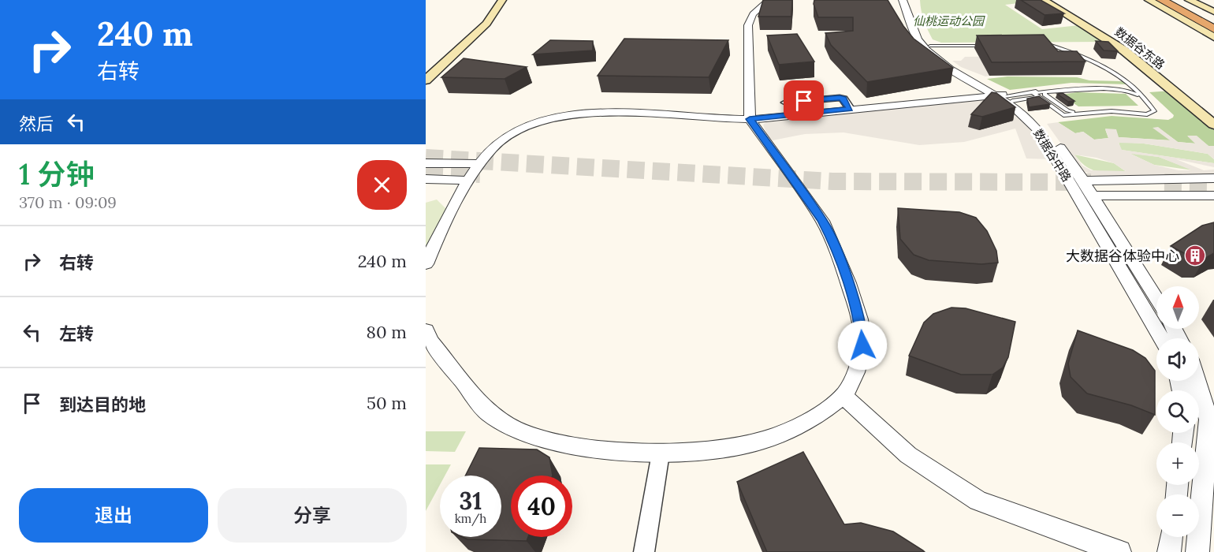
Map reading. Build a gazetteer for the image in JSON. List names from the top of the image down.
{
  "streets": {
    "main road": ["数据谷东路"],
    "street": ["数据谷中路"]
  },
  "parks": ["仙桃运动公园"],
  "places": {
    "building": ["大数据谷体验中心"]
  },
  "north": "top",
  "page": {
    "turn": ["240 m", "右转"],
    "then": "然后",
    "heading": ["1 分钟", "370 m · 09:09"],
    "list": [
      {
        "name": "右转",
        "value": "240 m"
      },
      {
        "name": "左转",
        "value": "80 m"
      },
      {
        "name": "到达目的地",
        "value": "50 m"
      }
    ],
    "map_buttons": ["+", "−"],
    "speed": "31 km/h",
    "limit": "40",
    "buttons": ["退出", "分享"]
  }
}
